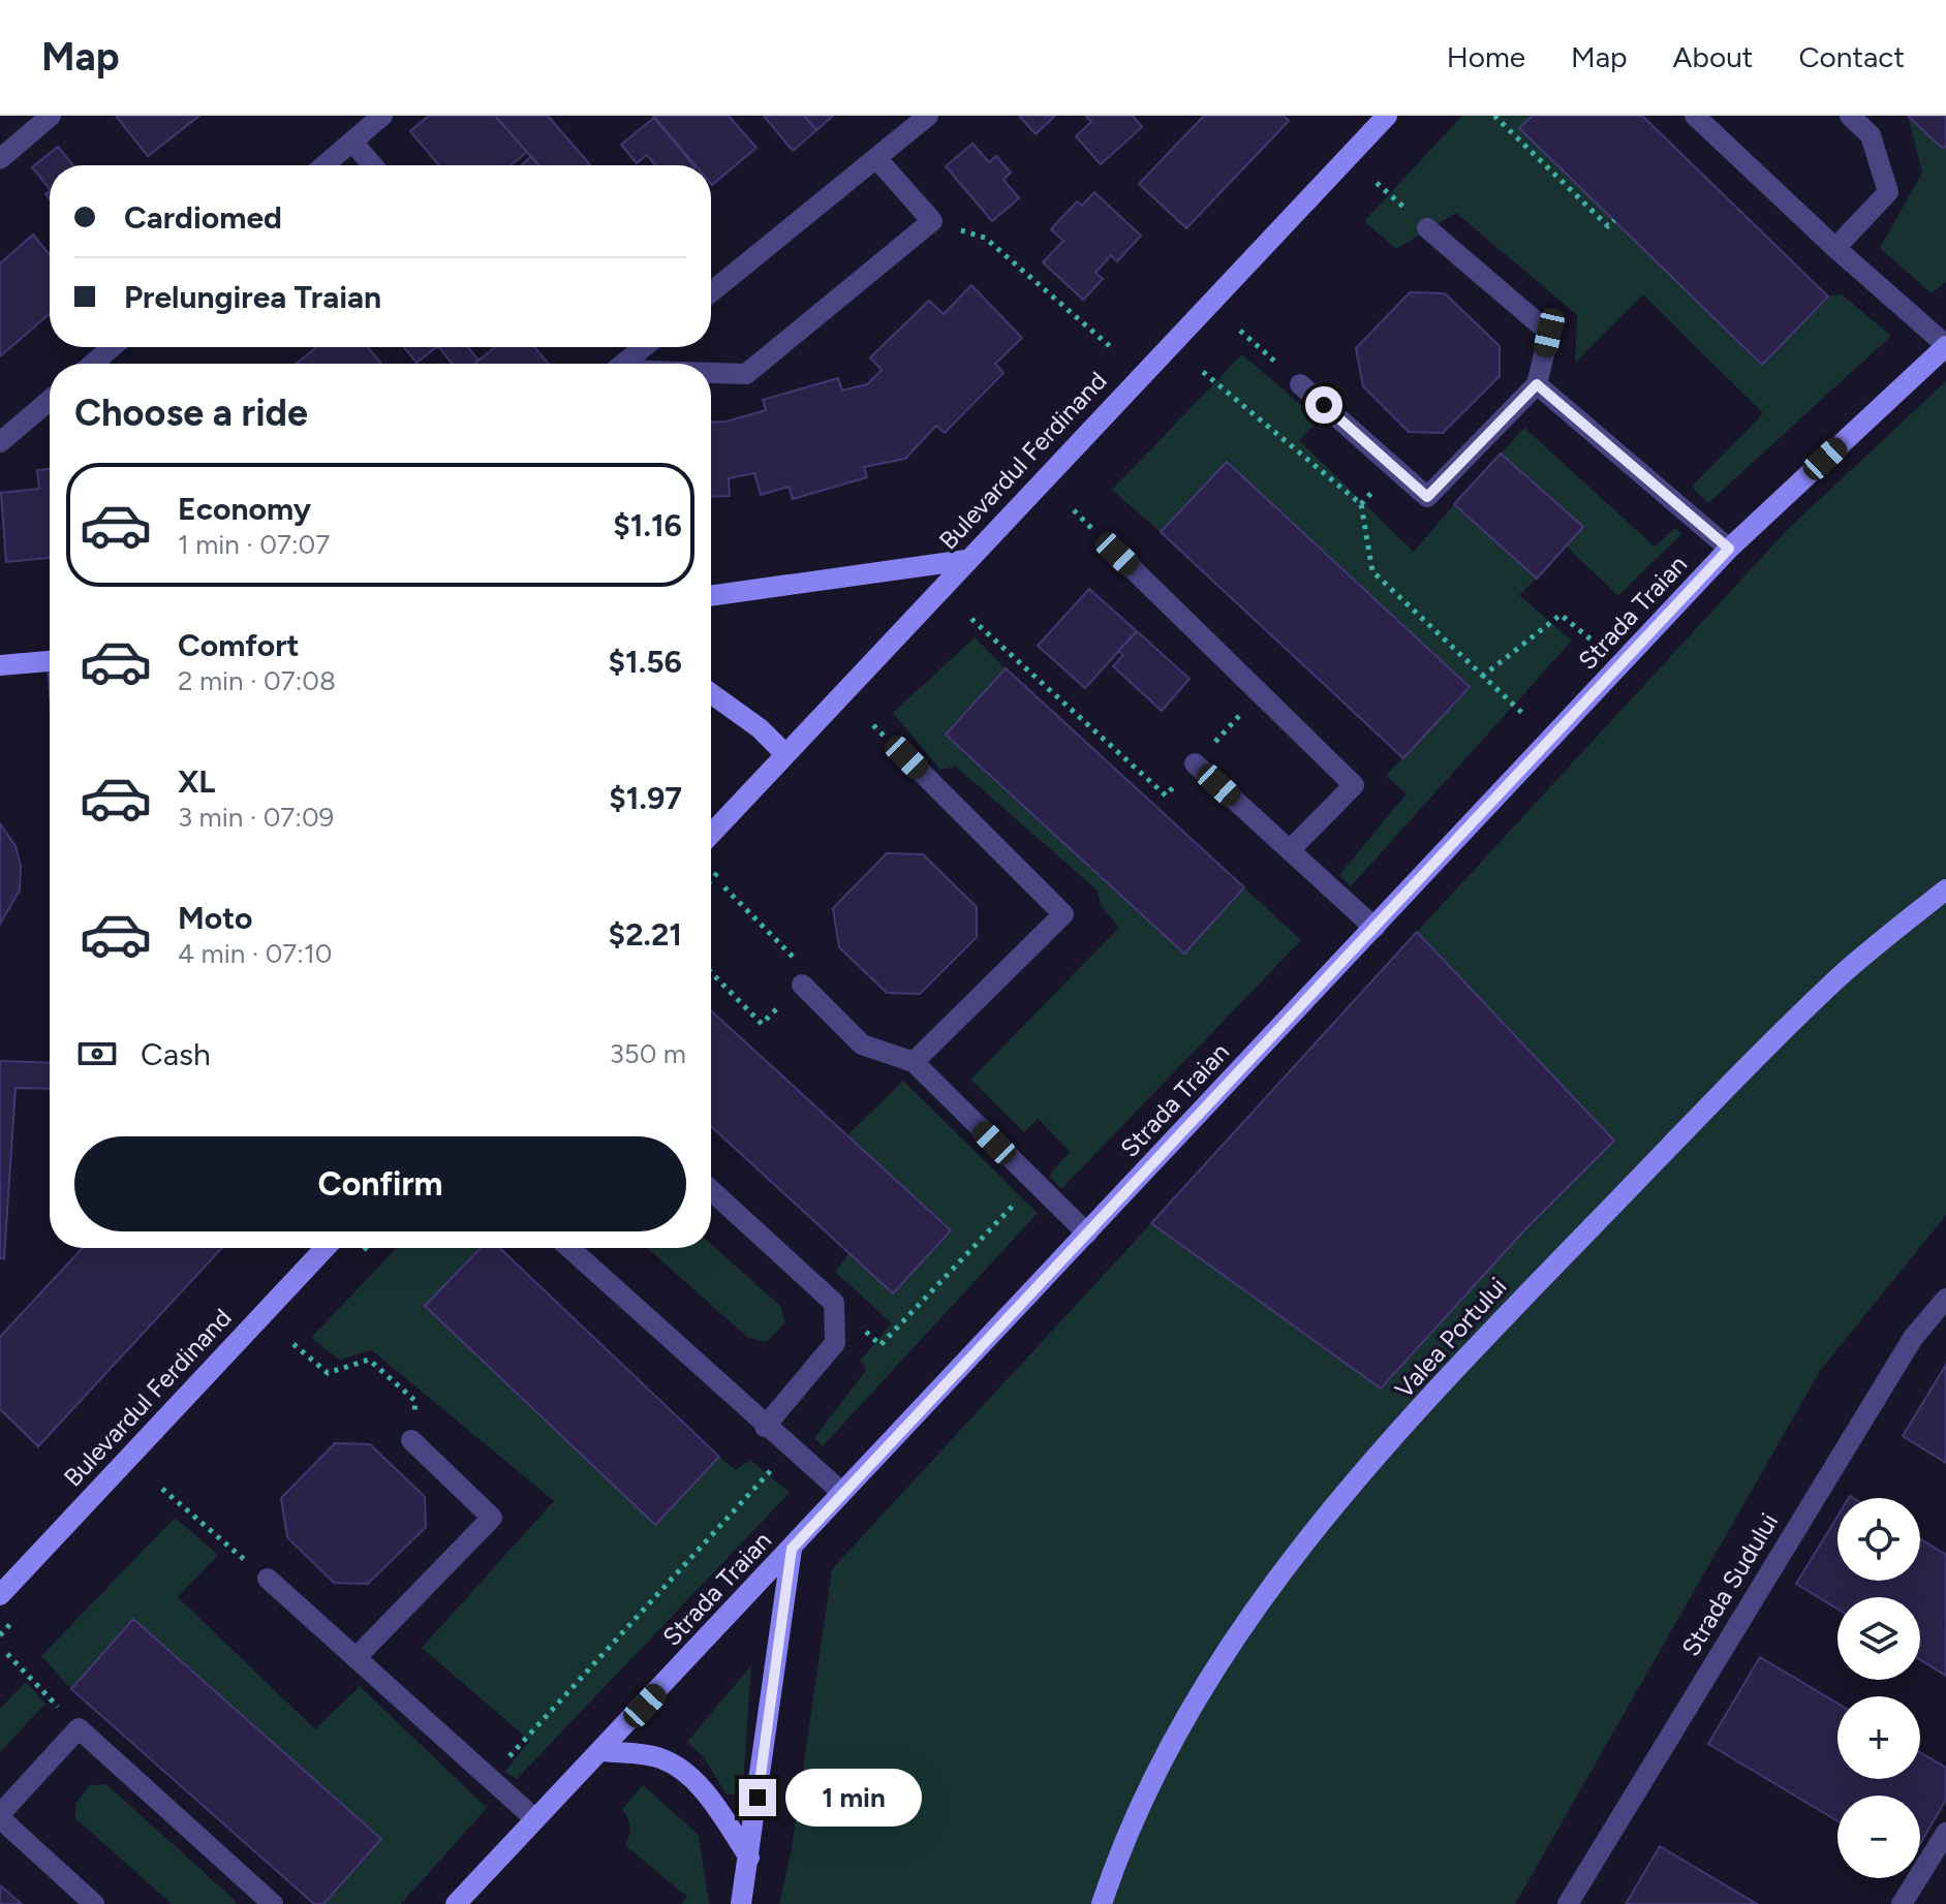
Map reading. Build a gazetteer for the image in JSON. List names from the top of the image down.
{
  "streets": {
    "street": [
      "Bulevardul Ferdinand",
      "Strada Traian",
      "Valea Portului",
      "Strada Sudului"
    ]
  },
  "page": {
    "header": "Map",
    "nav": [
      "Home",
      "Map",
      "About",
      "Contact"
    ],
    "banner": ["Cardiomed", "Prelungirea Traian"],
    "heading": "Choose a ride",
    "list": [
      {
        "name": "Economy",
        "note": "1 min · 07:07",
        "value": "$1.16"
      },
      {
        "name": "Comfort",
        "note": "2 min · 07:08",
        "value": "$1.56"
      },
      {
        "name": "XL",
        "note": "3 min · 07:09",
        "value": "$1.97"
      },
      {
        "name": "Moto",
        "note": "4 min · 07:10",
        "value": "$2.21"
      }
    ],
    "pay": ["Cash", "350 m"],
    "buttons": "Confirm",
    "map_buttons": ["+", "−"],
    "bubble": "1 min"
  }
}
